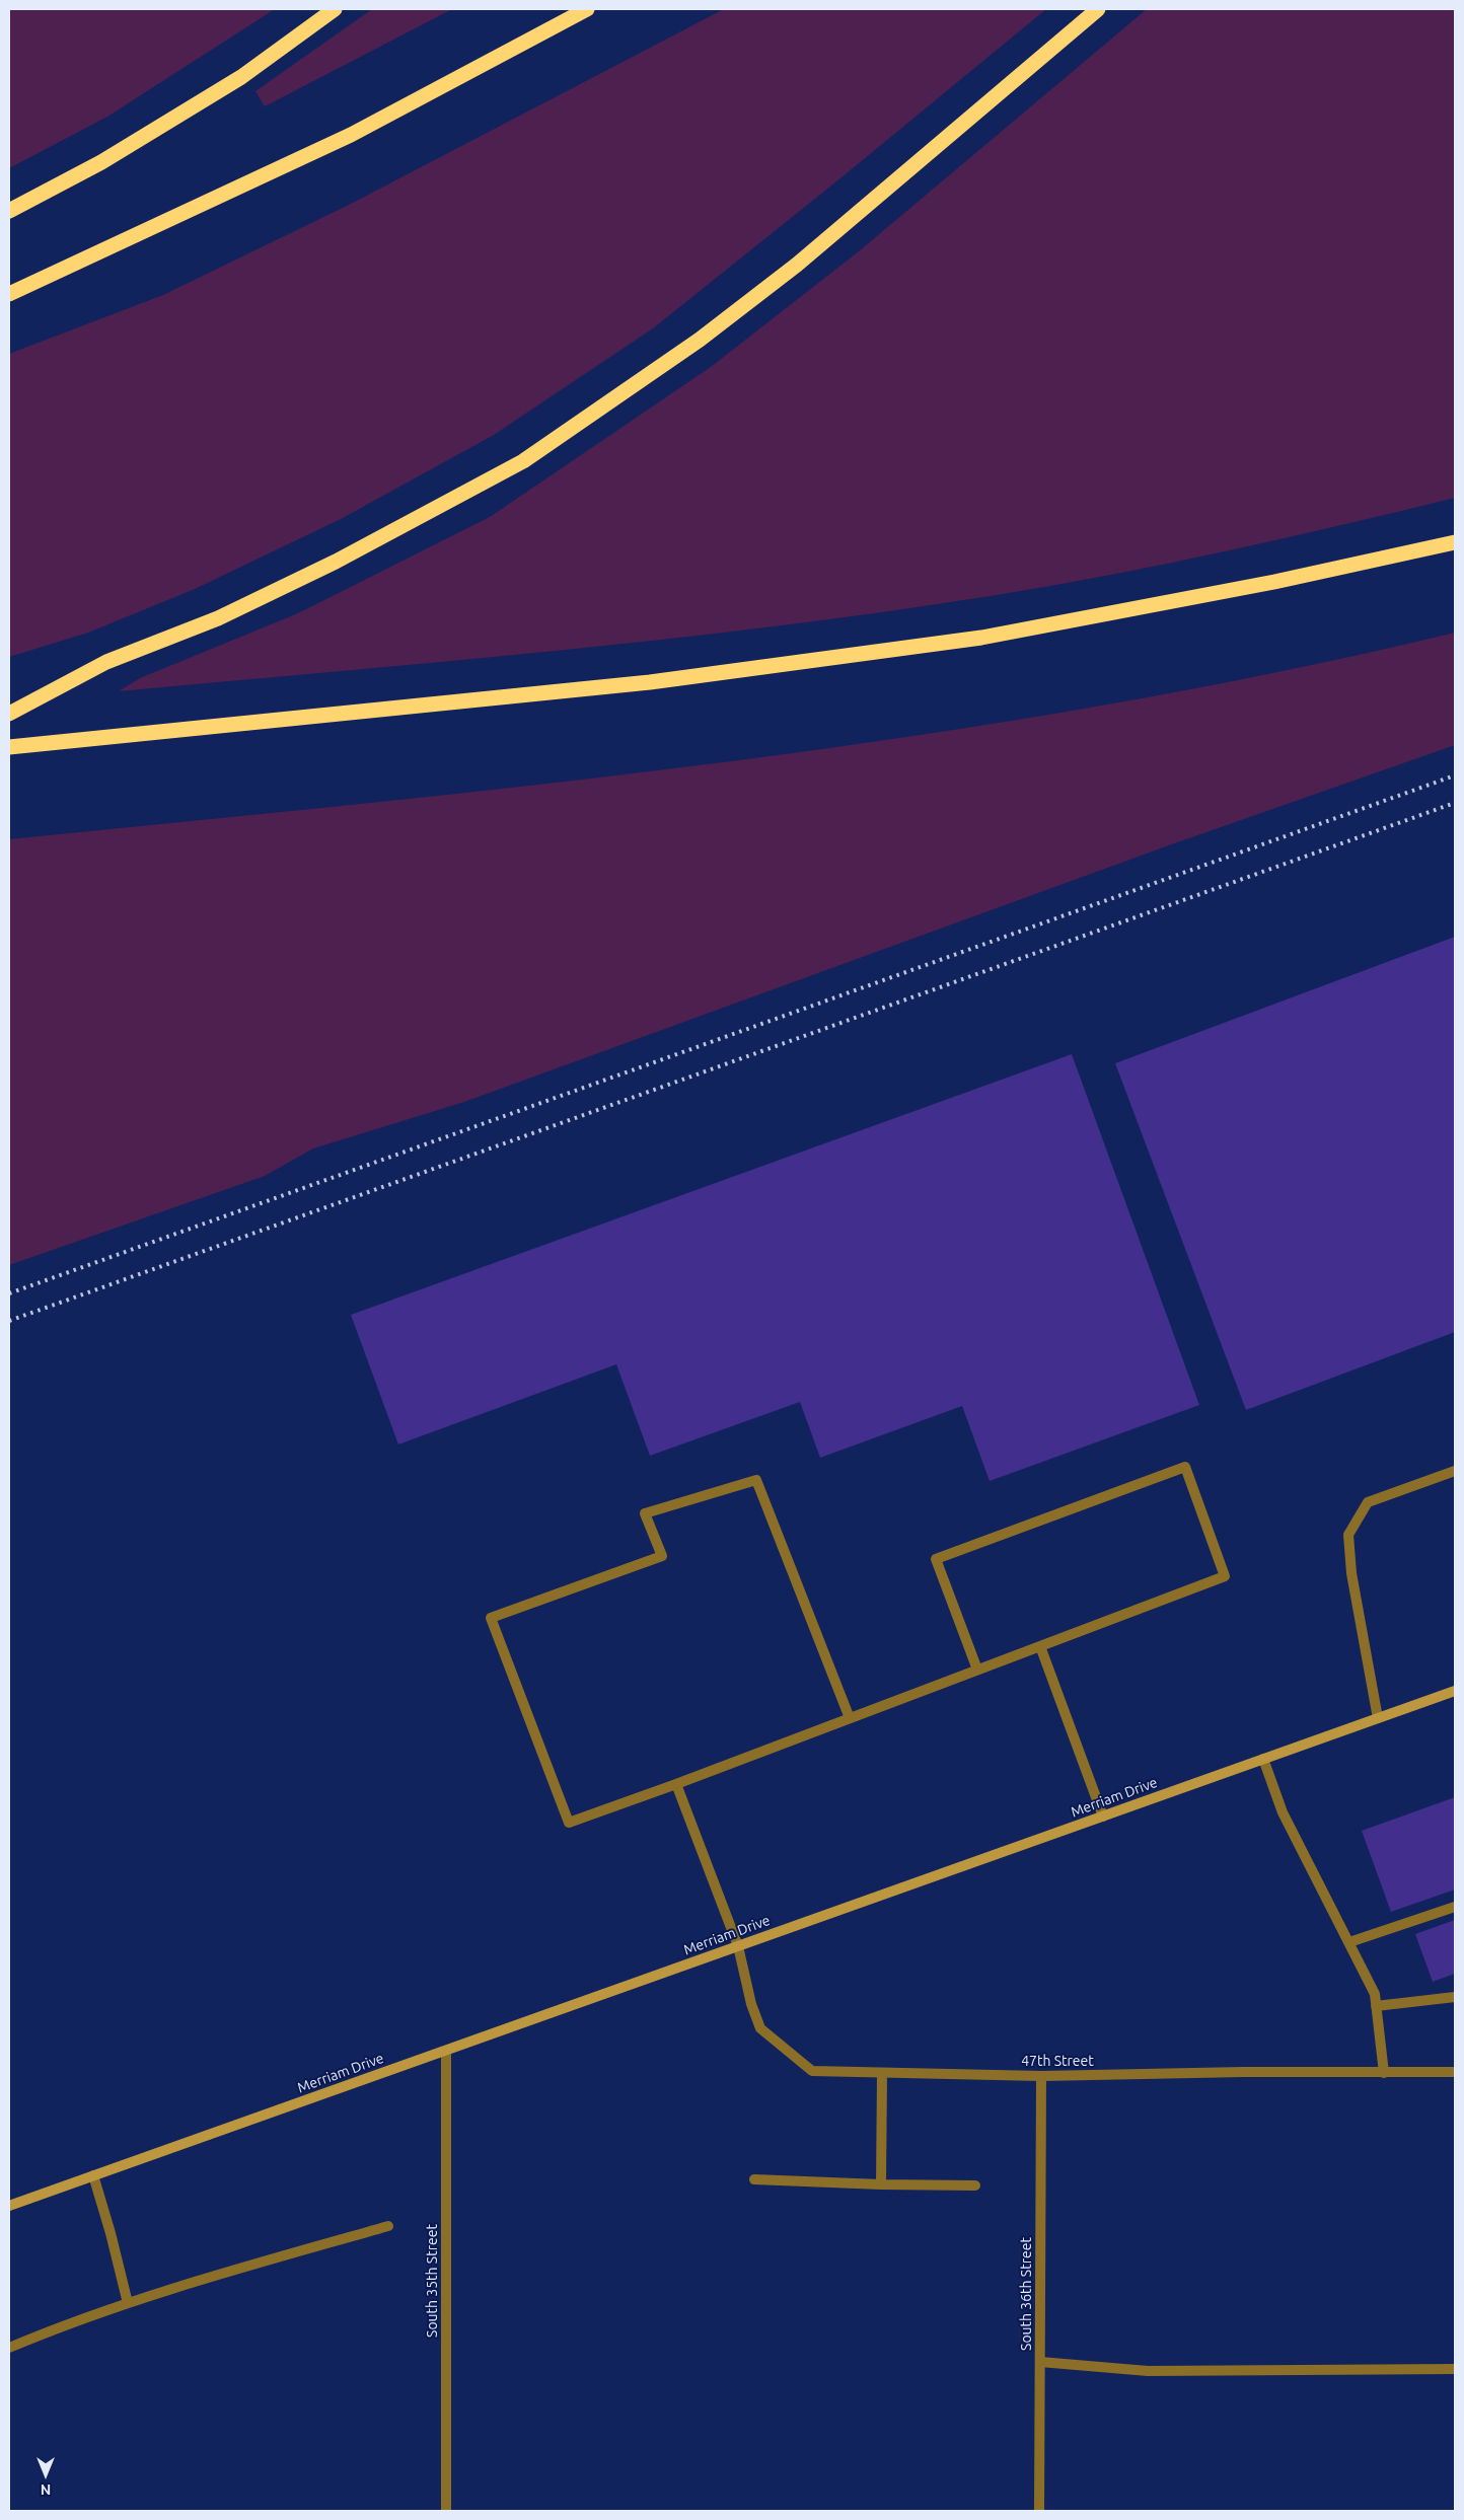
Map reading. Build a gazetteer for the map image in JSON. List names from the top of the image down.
{
  "streets": {
    "main road": ["Merriam Drive"],
    "street": ["47th Street", "South 35th Street", "South 36th Street"]
  },
  "crossings": [
    ["Merriam Drive", "47th Street"],
    ["Merriam Drive", "South 35th Street"],
    ["47th Street", "South 36th Street"]
  ],
  "north": "bottom"
}
